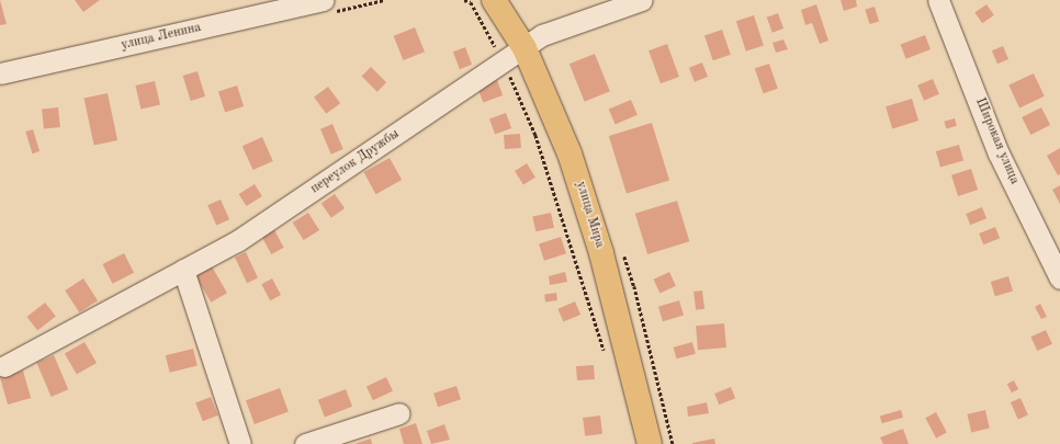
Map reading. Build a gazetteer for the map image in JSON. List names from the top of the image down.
{
  "streets": {
    "highway": ["улица Мира"],
    "street": ["улица Ленина", "Широкая улица", "переулок Дружбы"]
  },
  "crossings": [
    ["переулок Дружбы", "улица Мира"]
  ]
}
